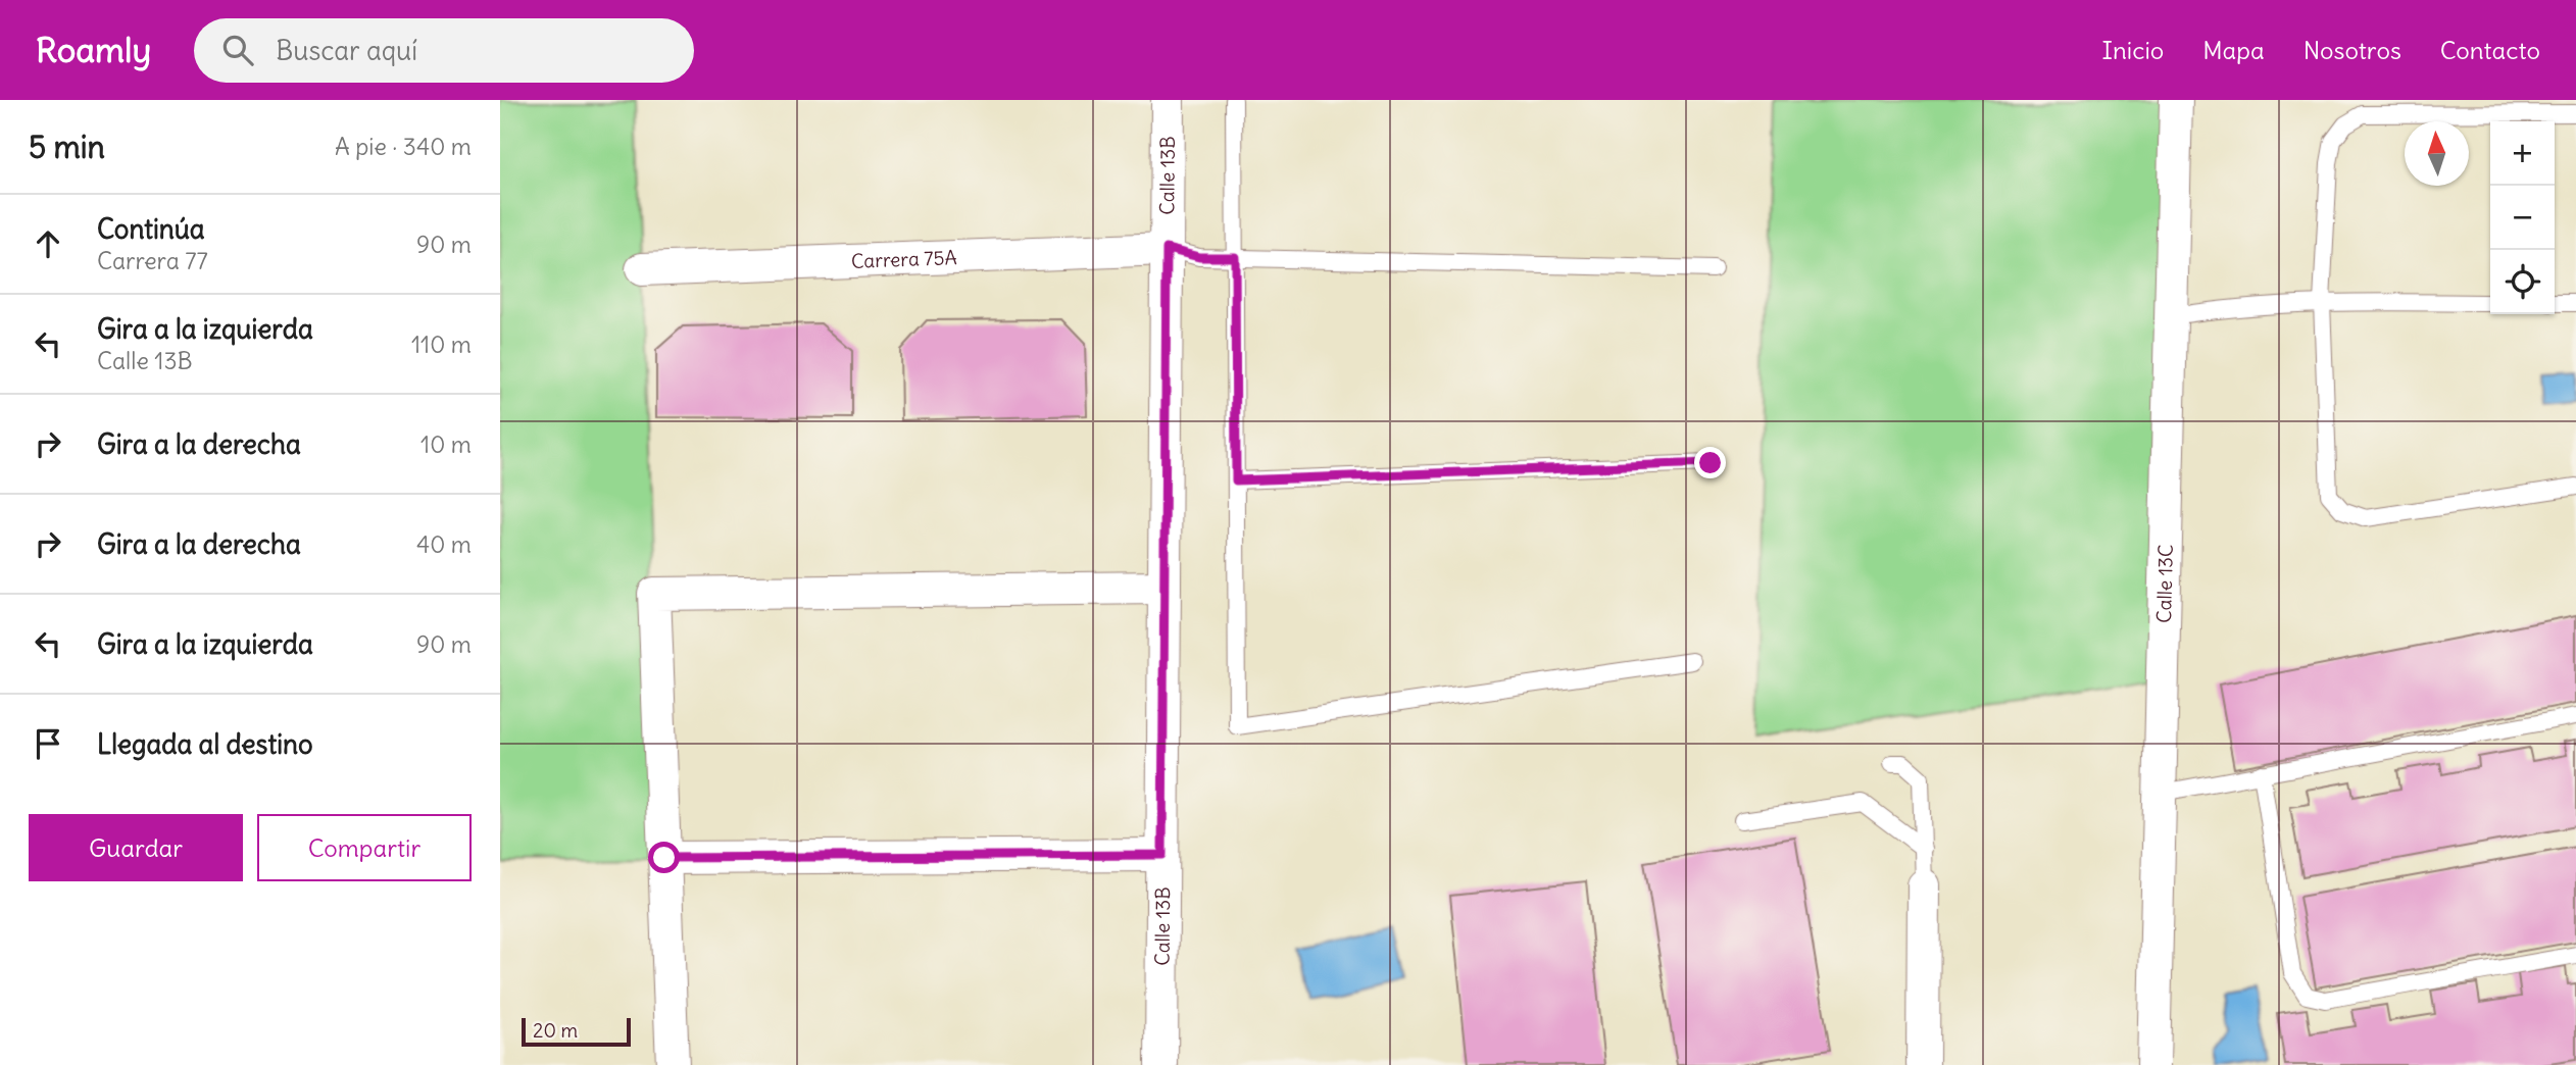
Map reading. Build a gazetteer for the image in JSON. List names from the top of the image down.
{
  "streets": {
    "street": ["Calle 13B", "Carrera 75A", "Calle 13C"]
  },
  "crossings": [
    ["Calle 13B", "Carrera 75A"]
  ],
  "scale_bar": "20 m",
  "north": "top",
  "page": {
    "header": "Roamly",
    "search": "Buscar aquí",
    "nav": [
      "Inicio",
      "Mapa",
      "Nosotros",
      "Contacto"
    ],
    "heading": ["5 min", "A pie · 340 m"],
    "map_buttons": ["+", "−"],
    "list": [
      ["Continúa", "Carrera 77", "90 m"],
      ["Gira a la izquierda", "Calle 13B", "110 m"],
      ["Gira a la derecha", "10 m"],
      ["Gira a la derecha", "40 m"],
      ["Gira a la izquierda", "90 m"],
      "Llegada al destino"
    ],
    "buttons": ["Guardar", "Compartir"],
    "scale": "20 m"
  }
}
